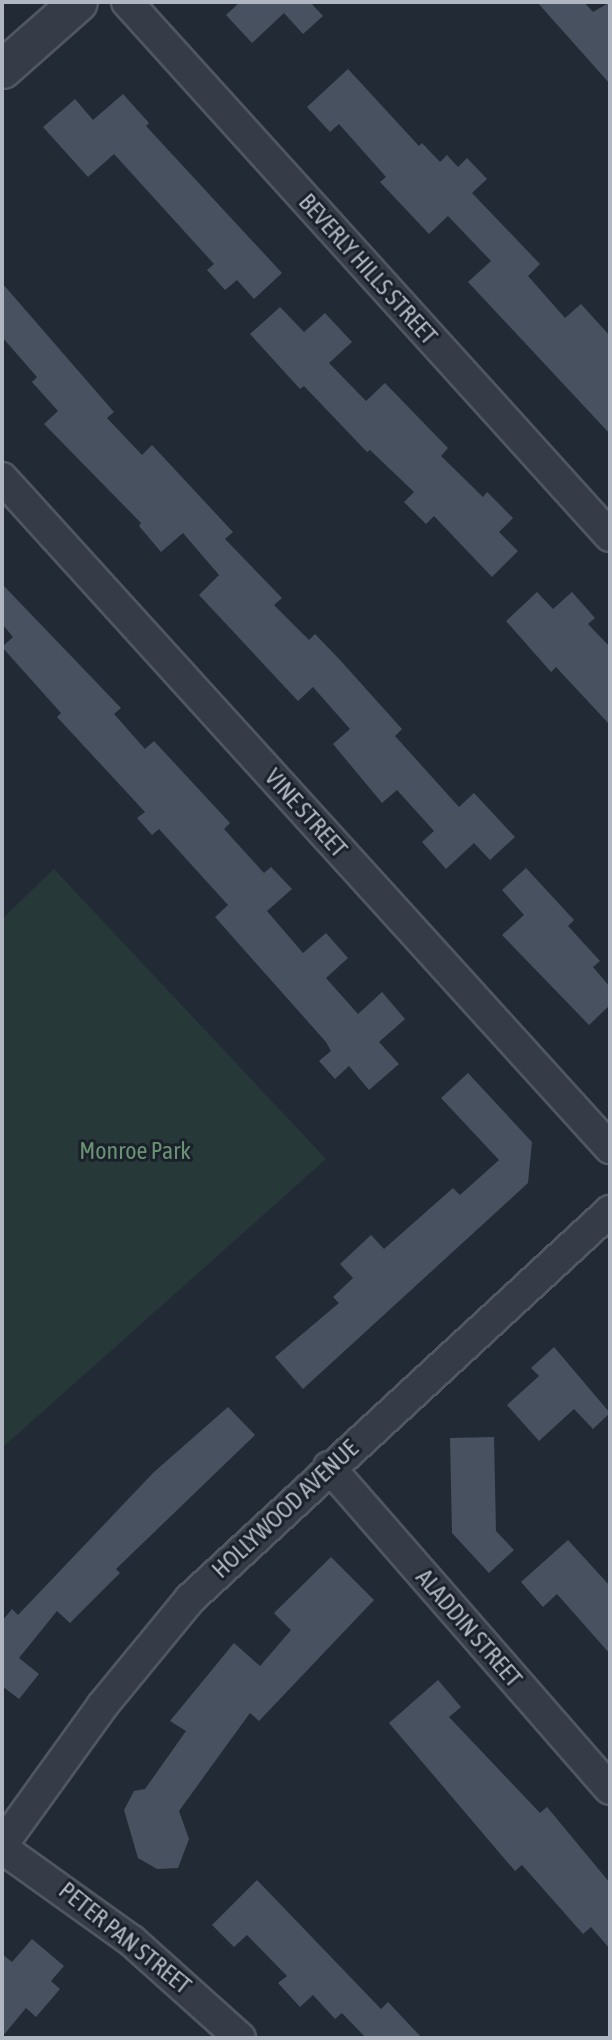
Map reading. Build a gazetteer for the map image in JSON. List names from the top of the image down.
{
  "streets": {
    "street": [
      "BEVERLY HILLS STREET",
      "VINE STREET",
      "HOLLYWOOD AVENUE",
      "ALADDIN STREET",
      "PETER PAN STREET"
    ]
  },
  "crossings": [
    ["HOLLYWOOD AVENUE", "ALADDIN STREET"],
    ["HOLLYWOOD AVENUE", "PETER PAN STREET"]
  ],
  "parks": ["Monroe Park"]
}
